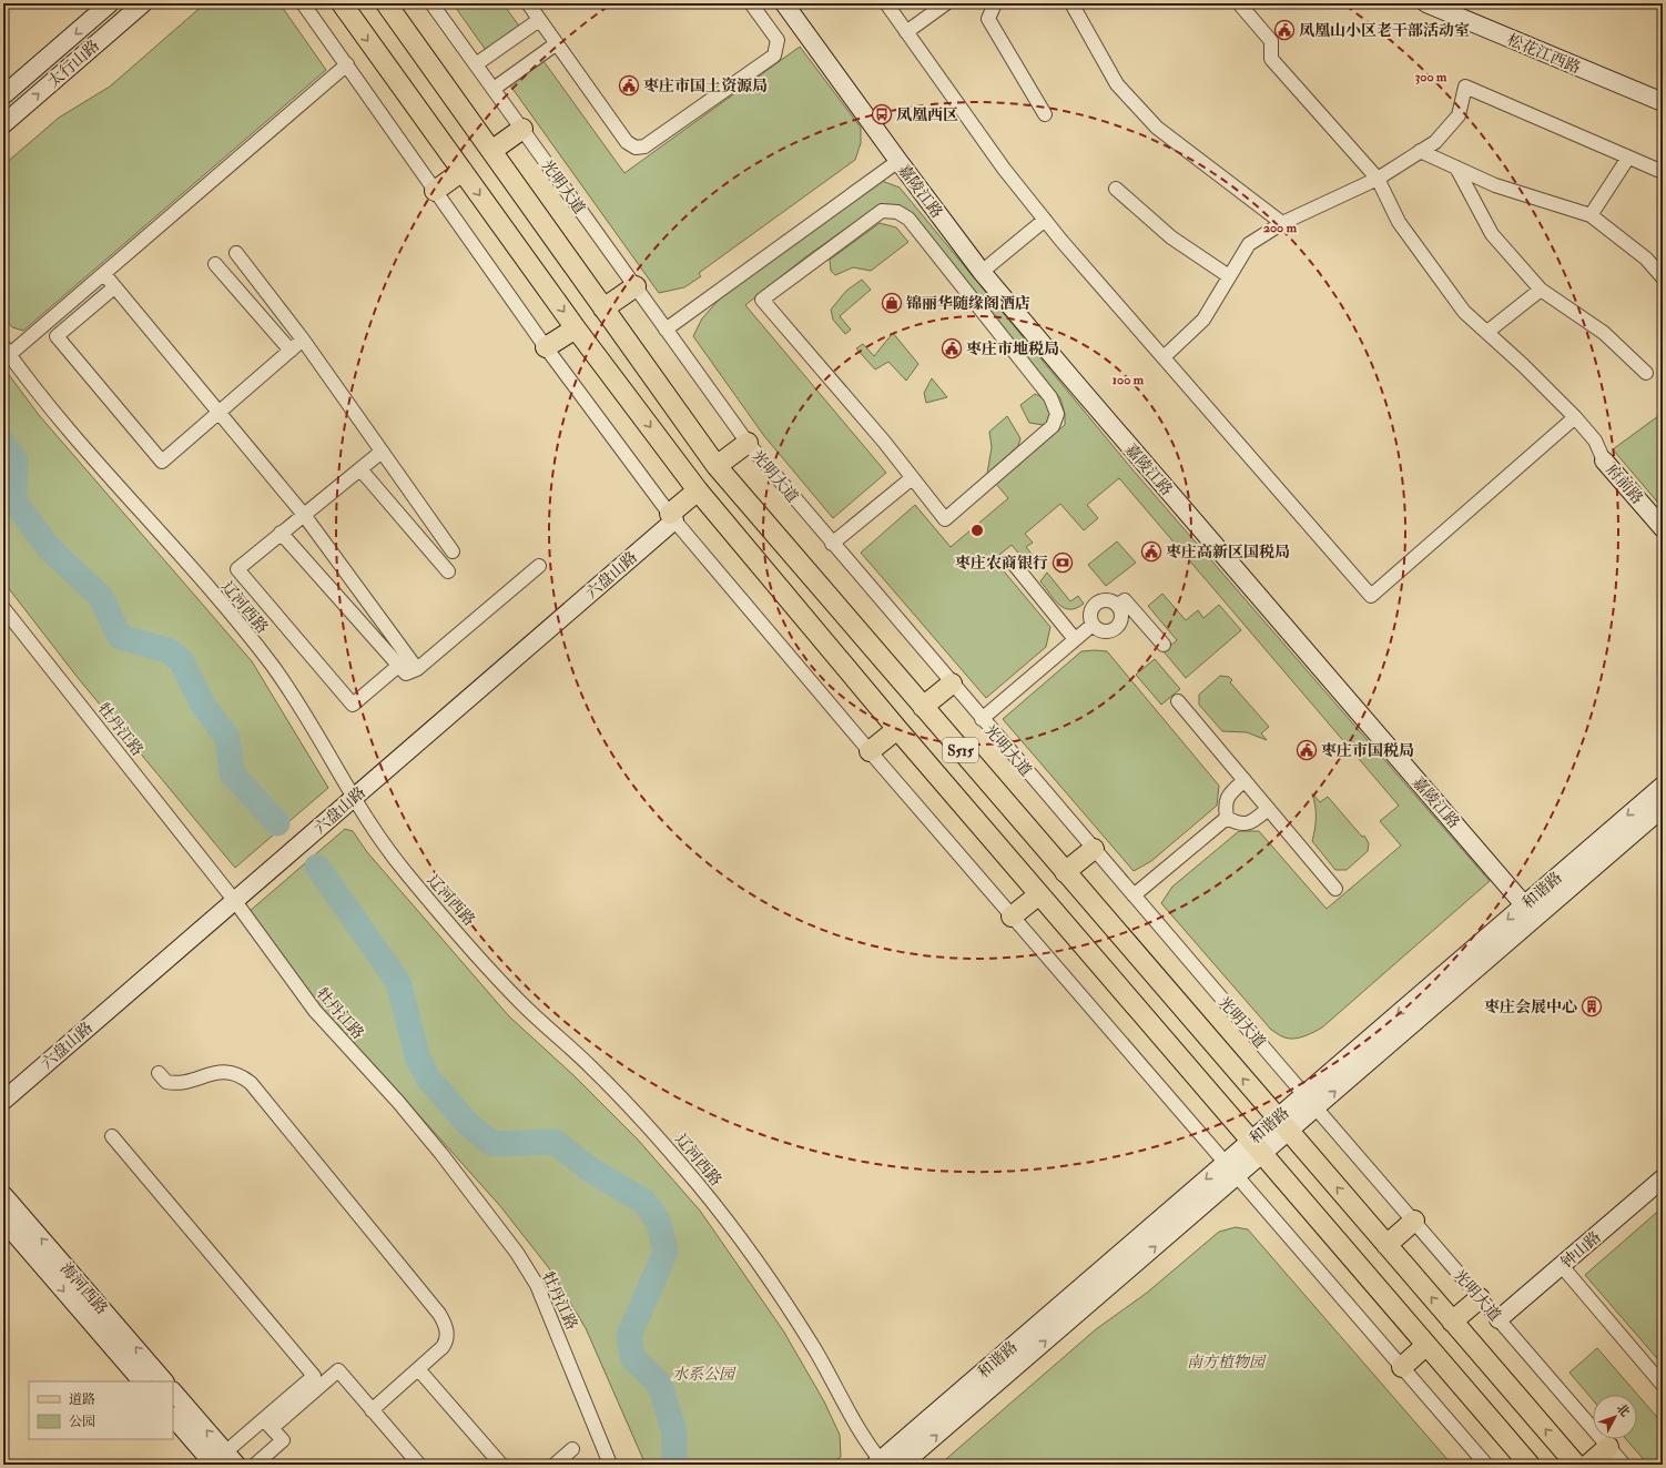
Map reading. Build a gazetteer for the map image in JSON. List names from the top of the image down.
{
  "streets": {
    "main road": ["S515"],
    "street": [
      "松花江西路",
      "太行山路",
      "光明大道",
      "嘉陵江路",
      "府前路",
      "六盘山路",
      "辽河西路",
      "牡丹江路",
      "和谐路",
      "钟山路",
      "海河西路"
    ]
  },
  "crossings": [
    ["光明大道", "和谐路"],
    ["光明大道", "钟山路"],
    ["嘉陵江路", "和谐路"],
    ["六盘山路", "辽河西路"],
    ["六盘山路", "牡丹江路"],
    ["辽河西路", "和谐路"],
    ["S515", "和谐路"]
  ],
  "parks": ["南方植物园", "水系公园"],
  "places": {
    "public building": [
      "凤凰山小区老干部活动室",
      "枣庄市国土资源局",
      "枣庄市地税局",
      "枣庄高新区国税局",
      "枣庄市国税局"
    ],
    "bus stop": ["凤凰西区"],
    "shop": ["锦丽华随缘阁酒店"],
    "bank": ["枣庄农商银行"],
    "building": ["枣庄会展中心"]
  },
  "legend": ["道路", "公园"],
  "north": "top right",
  "rings": ["300 m", "200 m", "100 m"]
}
